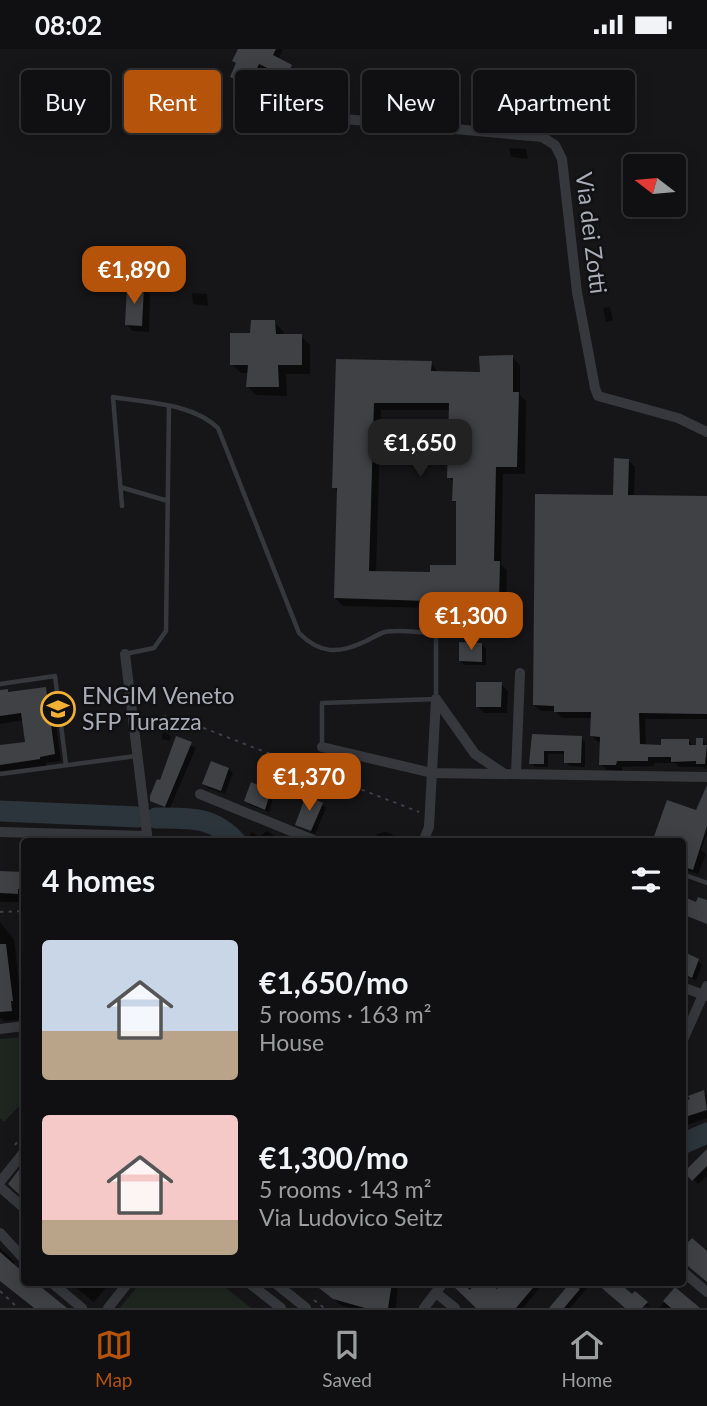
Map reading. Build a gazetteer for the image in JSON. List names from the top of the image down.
{
  "streets": {
    "street": ["Via dei Zotti"]
  },
  "places": {
    "school or university": ["ENGIM Veneto SFP Turazza"]
  },
  "north": "left",
  "page": {
    "status": "08:02",
    "chip": [
      "Buy",
      "Rent",
      "Filters",
      "New",
      "Apartment"
    ],
    "price": [
      "€1,890",
      "€1,650",
      "€1,300",
      "€1,370"
    ],
    "heading": "4 homes",
    "list": [
      {
        "name": "€1,650/mo",
        "note": "5 rooms · 163 m² · House"
      },
      {
        "name": "€1,300/mo",
        "note": "5 rooms · 143 m² · Via Ludovico Seitz"
      }
    ],
    "tabs": ["Map", "Saved", "Home"]
  }
}
